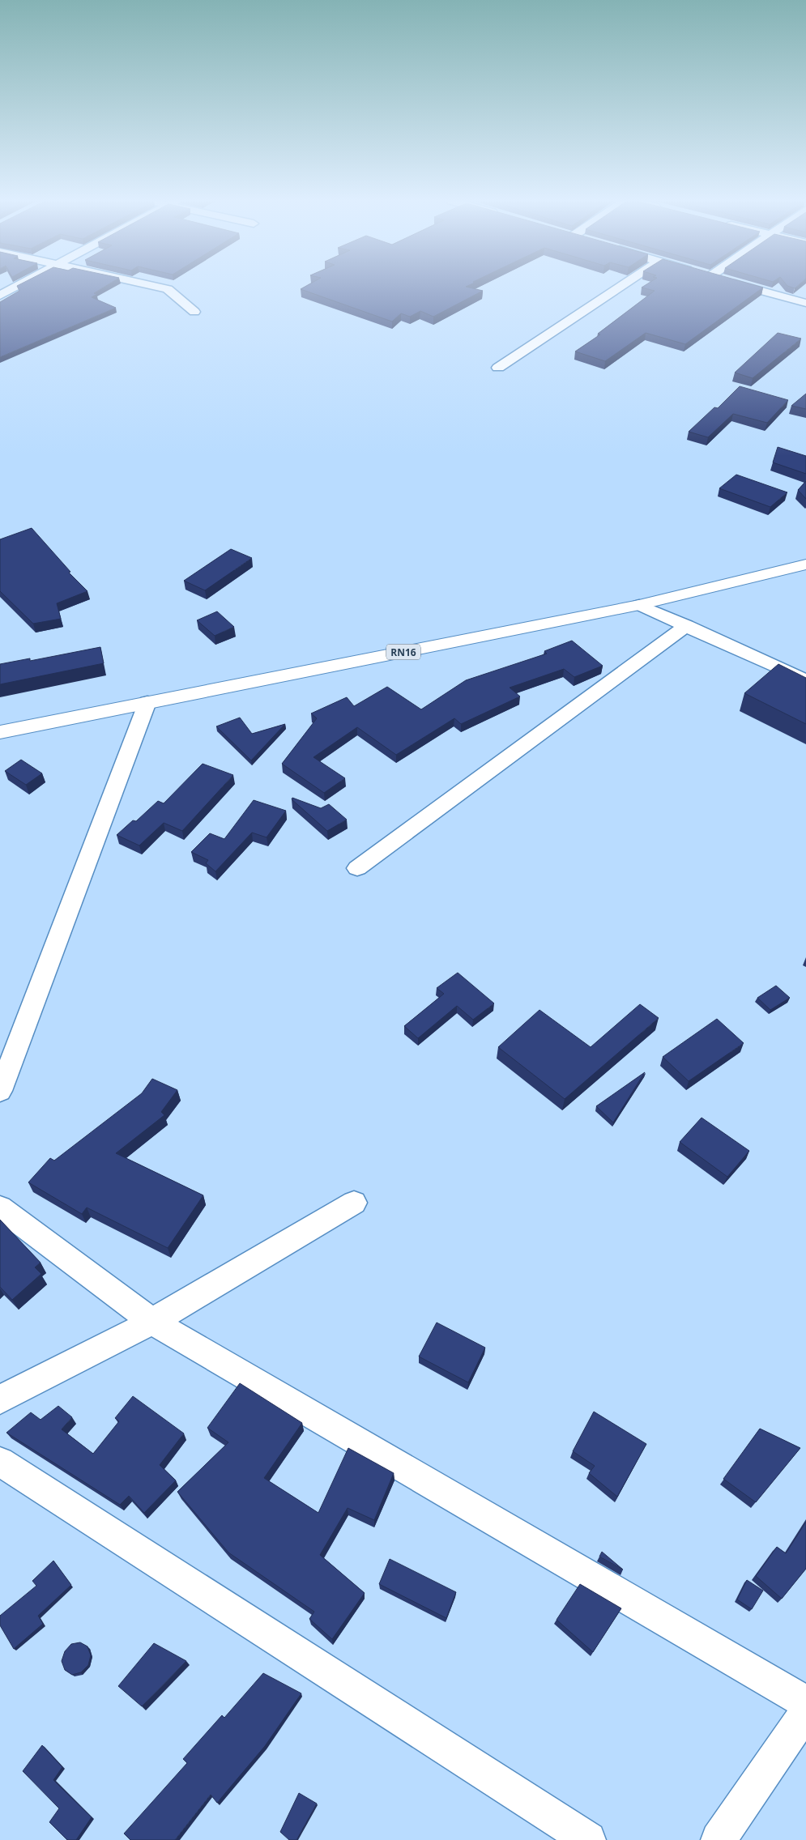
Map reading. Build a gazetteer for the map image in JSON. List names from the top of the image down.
{
  "streets": {
    "main road": ["RN16"]
  }
}
